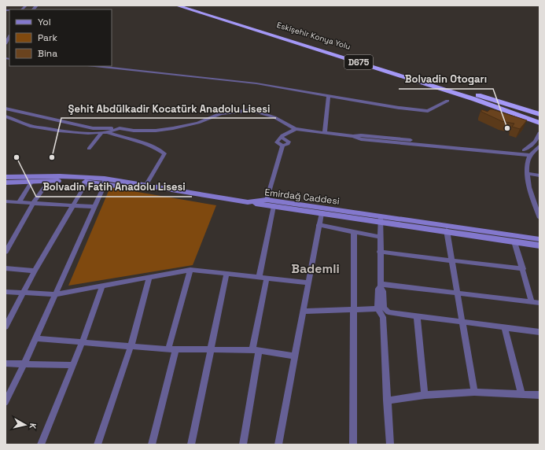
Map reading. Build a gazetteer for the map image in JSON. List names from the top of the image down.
{
  "streets": {
    "highway": ["Eskişehir Konya Yolu", "D675"],
    "main road": ["Emirdağ Caddesi"]
  },
  "districts": ["Bademli"],
  "places": ["Bolvadin Otogarı", "Bolvadin Fatih Anadolu Lisesi", "Şehit Abdülkadir Kocatürk Anadolu Lisesi"],
  "legend": ["Yol", "Park", "Bina"],
  "north": "right"
}
